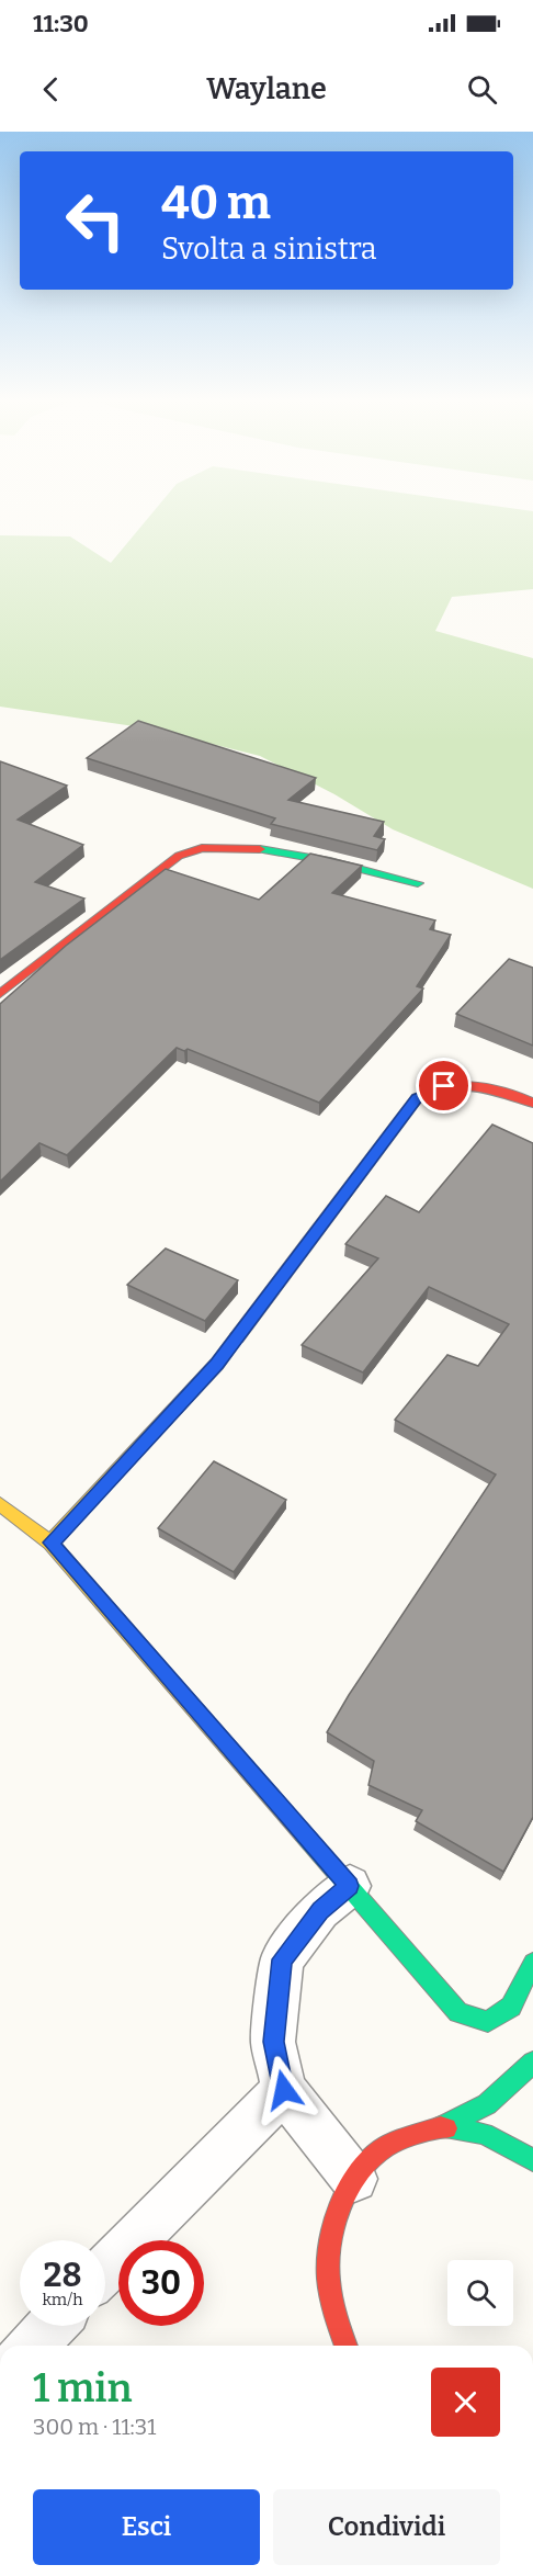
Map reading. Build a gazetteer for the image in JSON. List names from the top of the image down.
{
  "page": {
    "status": "11:30",
    "header": "Waylane",
    "turn": ["40 m", "Svolta a sinistra"],
    "speed": "28 km/h",
    "limit": "30",
    "heading": ["1 min", "300 m · 11:31"],
    "buttons": ["Esci", "Condividi"]
  }
}
